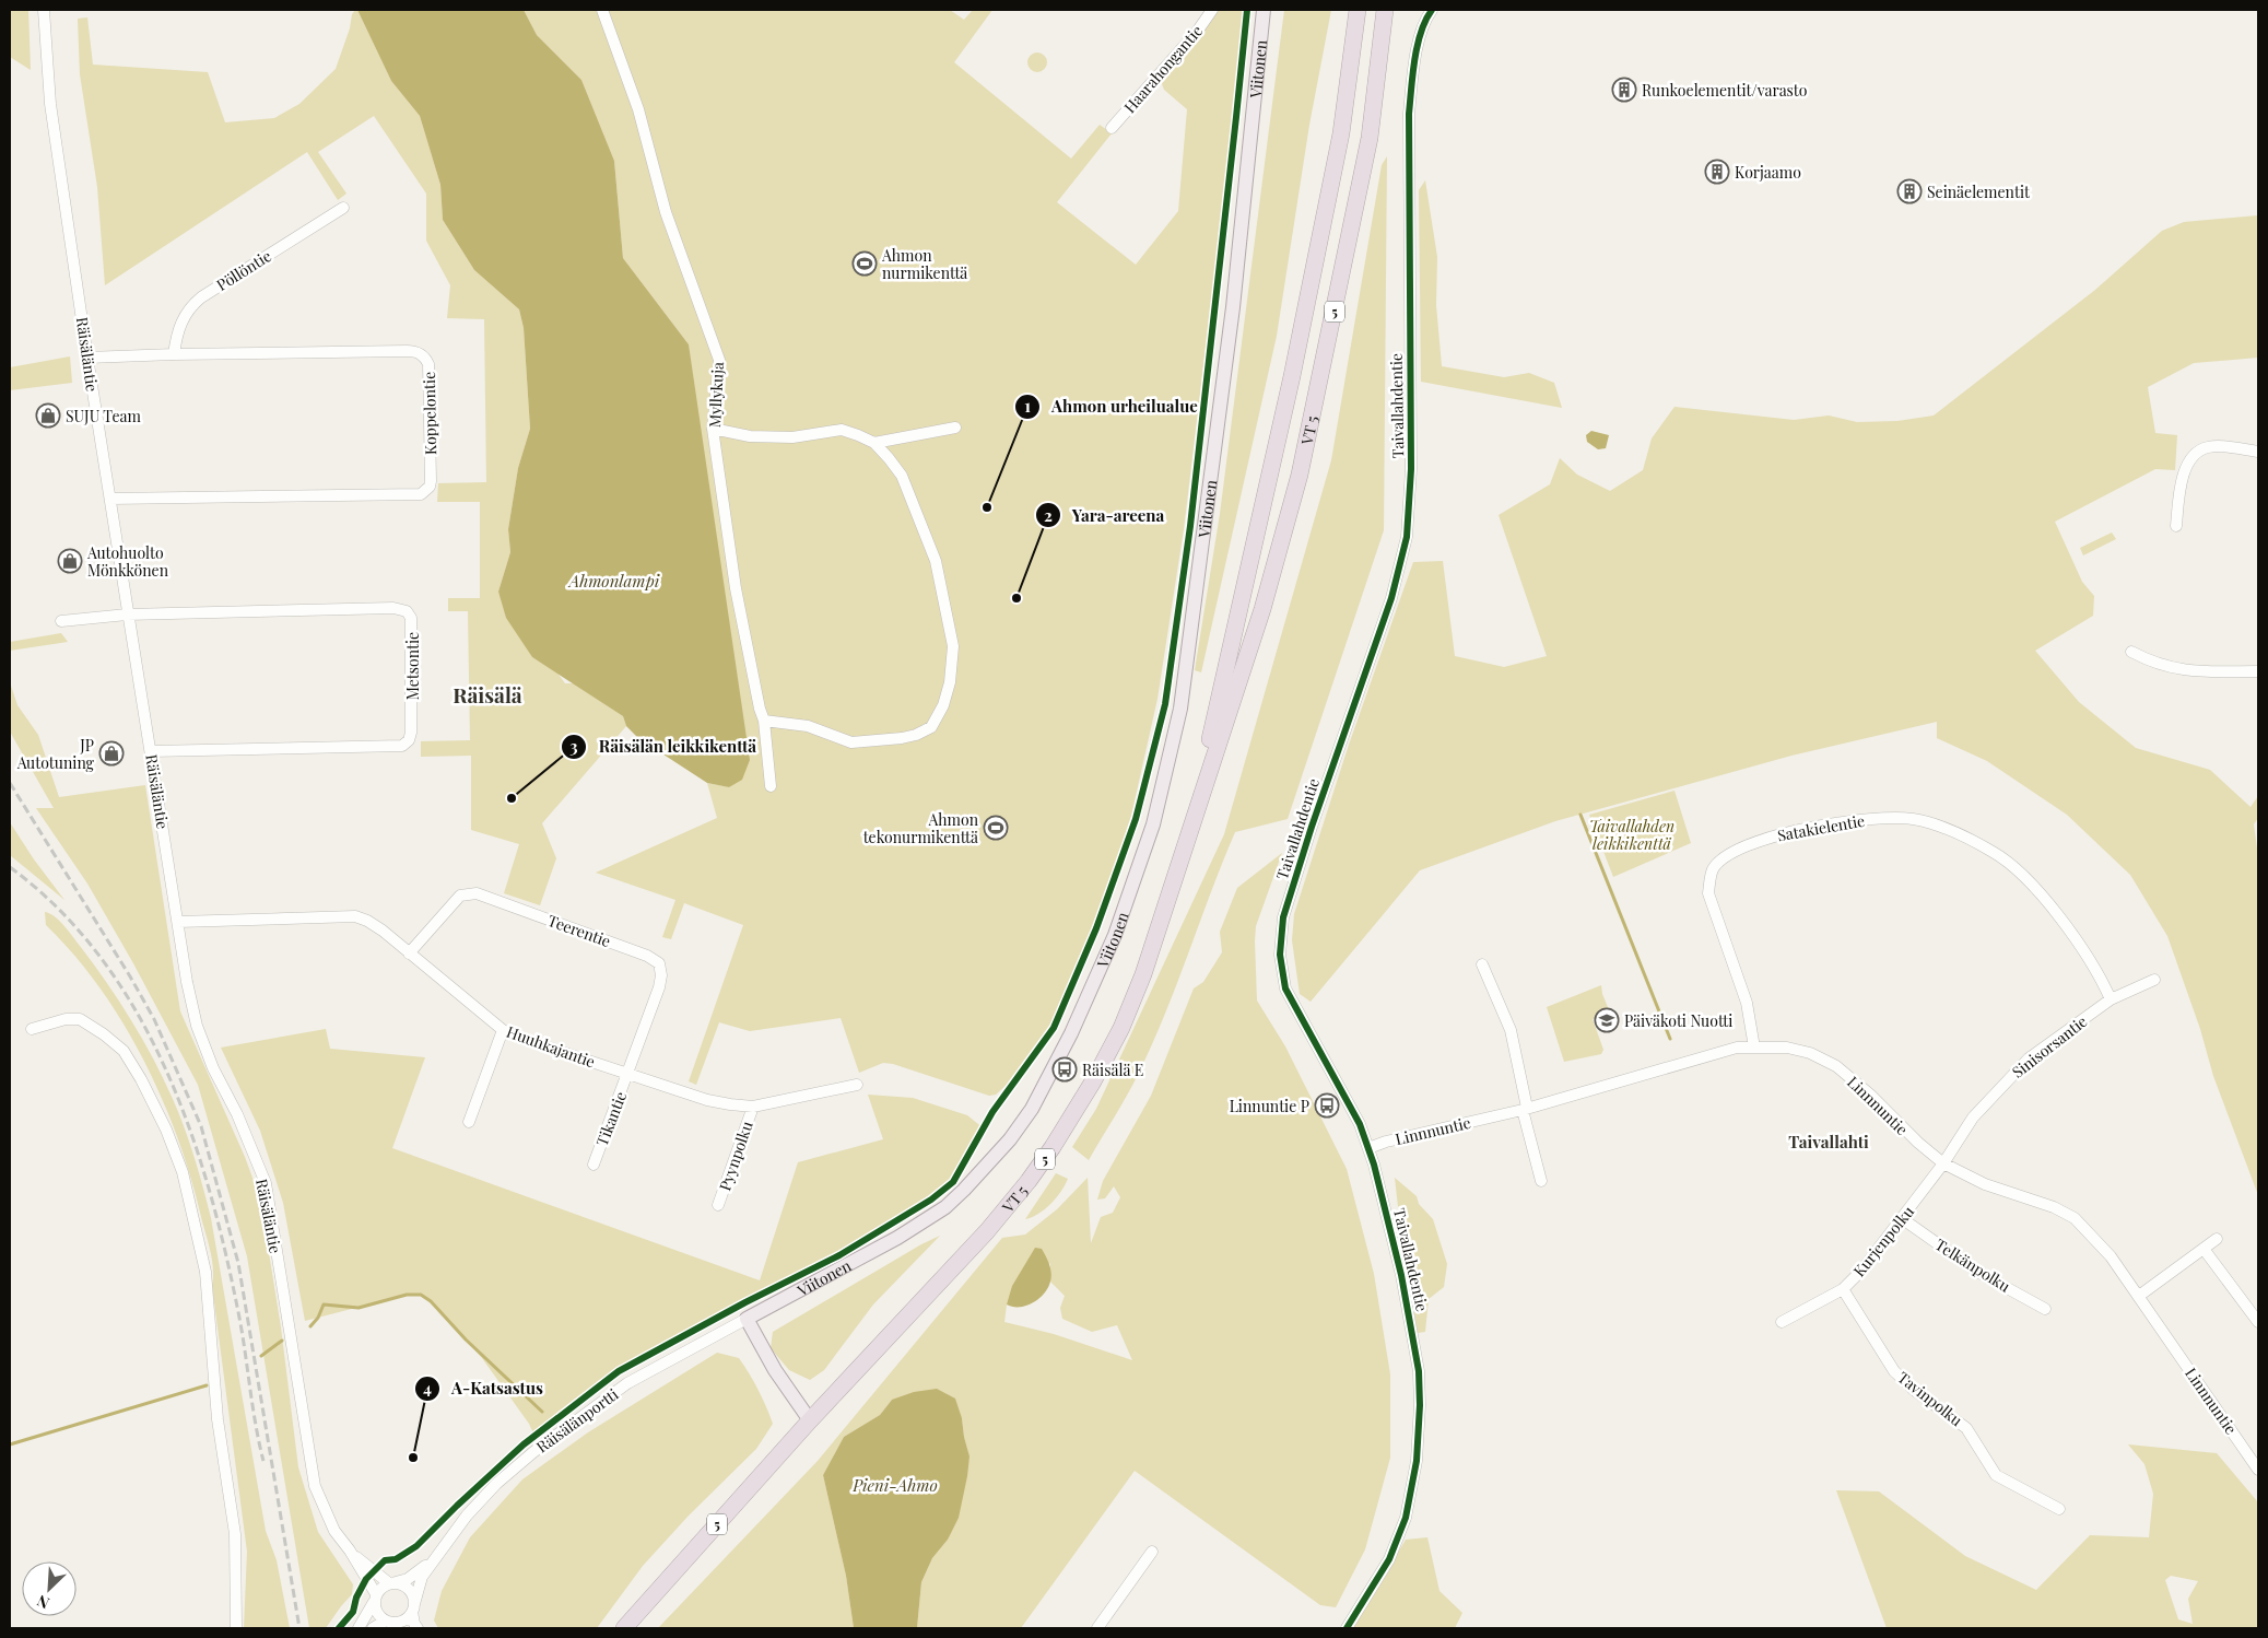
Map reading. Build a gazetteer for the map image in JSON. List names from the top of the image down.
{
  "streets": {
    "highway": ["5", "VT 5"],
    "main road": ["Viitonen"],
    "street": [
      "Haarahongantie",
      "Pöllöntie",
      "Räisäläntie",
      "Myllykuja",
      "Taivallahdentie",
      "Koppelontie",
      "Metsontie",
      "Satakielentie",
      "Teerentie",
      "Huuhkajantie",
      "Sinisorsantie",
      "Linnnuntie",
      "Tikantie",
      "Pyynpolku",
      "Kurjenpolku",
      "Telkänpolku",
      "Tavinpolku",
      "Räisälänportti"
    ]
  },
  "crossings": [
    ["Viitonen", "Räisälänportti"],
    ["Pöllöntie", "Koppelontie"],
    ["5", "VT 5"],
    ["Räisäläntie", "Koppelontie"],
    ["Räisäläntie", "Metsontie"],
    ["Räisäläntie", "Huuhkajantie"],
    ["Taivallahdentie", "Linnnuntie"],
    ["Satakielentie", "Sinisorsantie"],
    ["Satakielentie", "Linnnuntie"],
    ["Teerentie", "Huuhkajantie"],
    ["Teerentie", "Tikantie"],
    ["Huuhkajantie", "Tikantie"],
    ["Huuhkajantie", "Pyynpolku"],
    ["Sinisorsantie", "Linnnuntie"],
    ["Sinisorsantie", "Kurjenpolku"],
    ["Linnnuntie", "Kurjenpolku"],
    ["Kurjenpolku", "Telkänpolku"],
    ["Kurjenpolku", "Tavinpolku"]
  ],
  "districts": ["Räisälä", "Taivallahti"],
  "water": ["Ahmonlampi", "Pieni-Ahmo"],
  "parks": ["Taivallahden leikkikenttä"],
  "places": {
    "building": ["Runkoelementit/varasto", "Korjaamo", "Seinäelementit"],
    "sports": ["Ahmon nurmikenttä", "Ahmon tekonurmikenttä"],
    "shop": ["SUJU Team", "Autohuolto Mönkkönen", "JP Autotuning"],
    "other": [
      "Ahmon urheilualue",
      "Yara-areena",
      "Räisälän leikkikenttä",
      "A-Katsastus"
    ],
    "school or university": ["Päiväkoti Nuotti"],
    "bus stop": ["Räisälä E", "Linnuntie P"]
  },
  "north": "bottom left"
}
